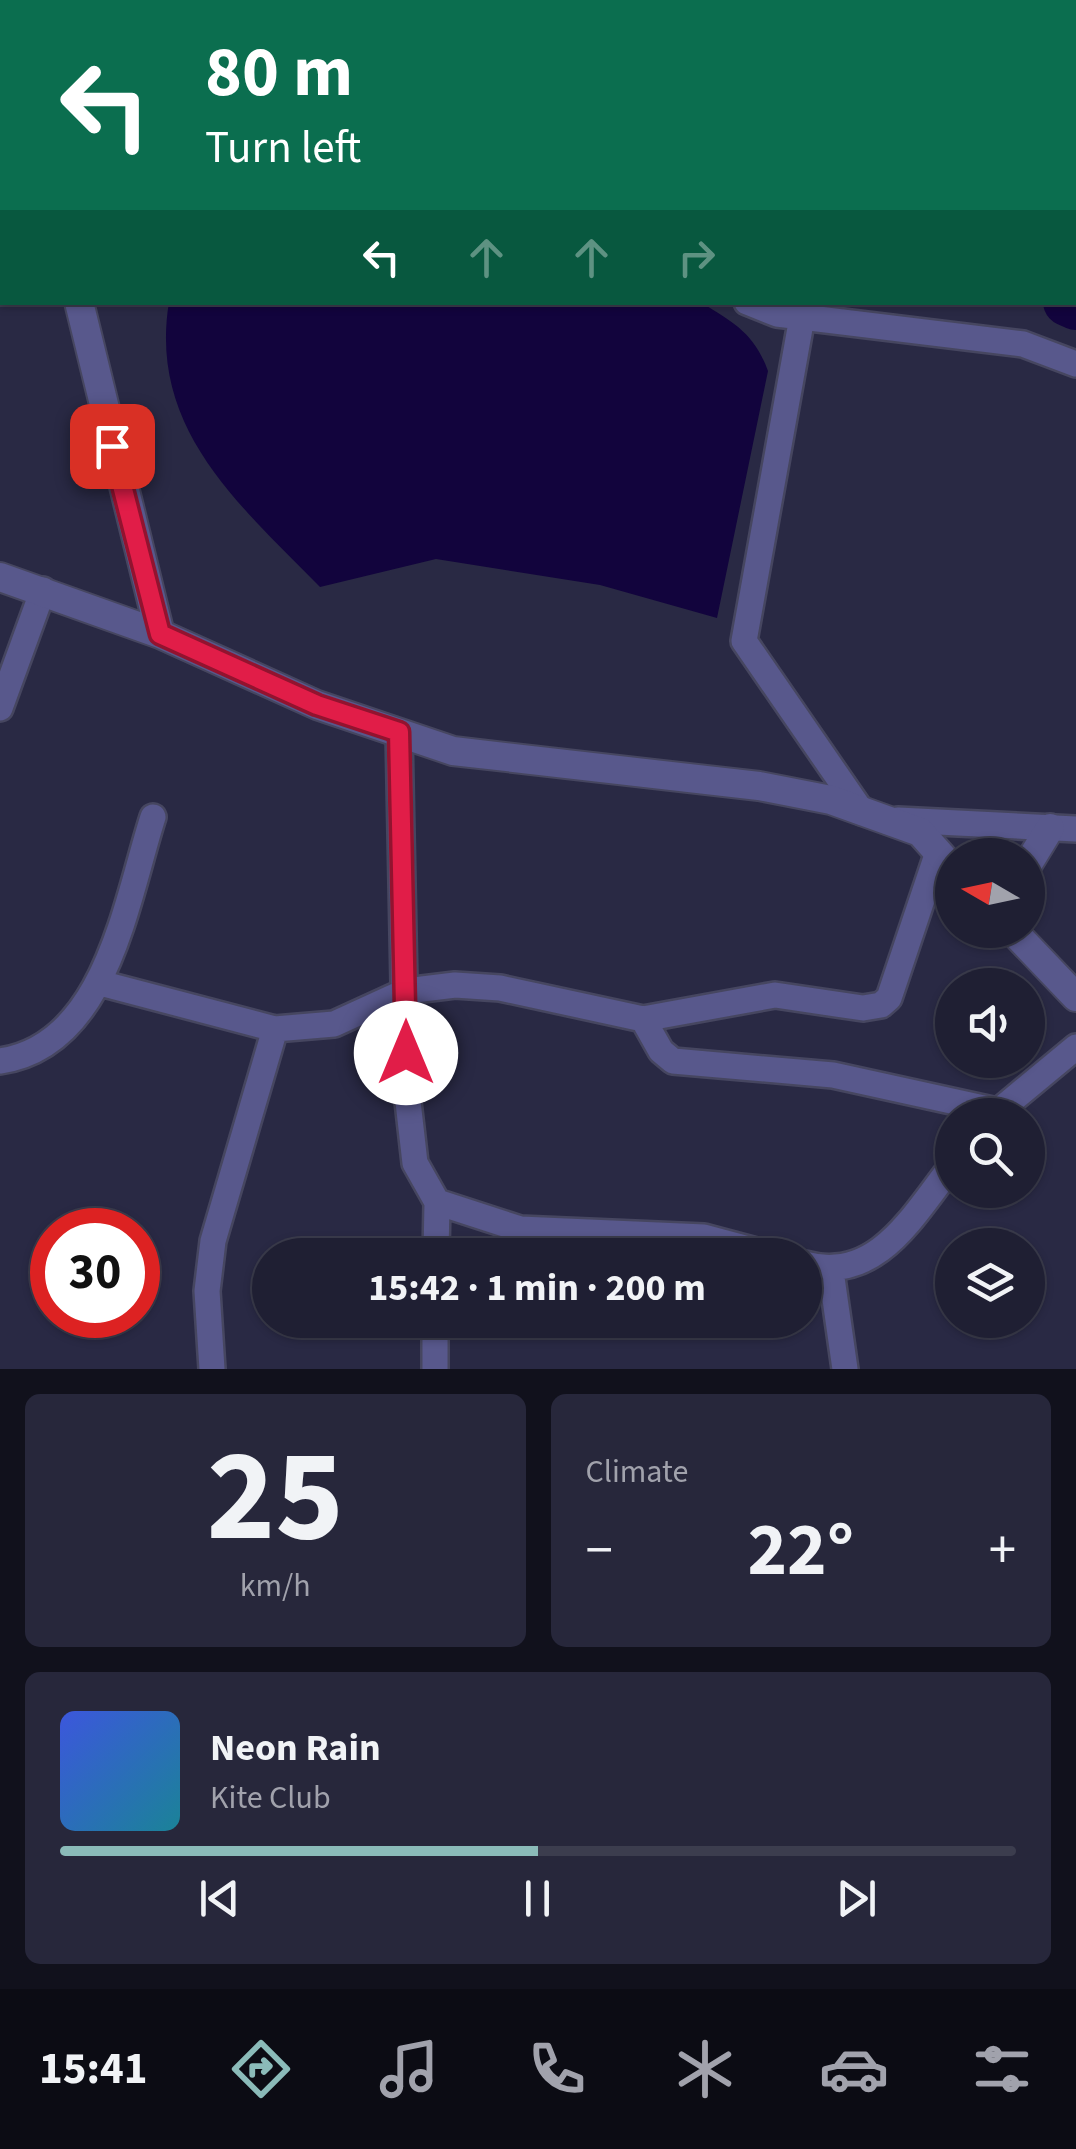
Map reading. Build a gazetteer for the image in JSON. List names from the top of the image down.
{
  "north": "left",
  "page": {
    "turn": ["80 m", "Turn left"],
    "limit": "30",
    "trip": "15:42 · 1 min · 200 m",
    "tile": [
      ["25", "km/h"],
      "Climate"
    ],
    "heat": ["−", "22°", "+"],
    "song": ["Neon Rain", "Kite Club"],
    "tabs": "15:41"
  }
}
